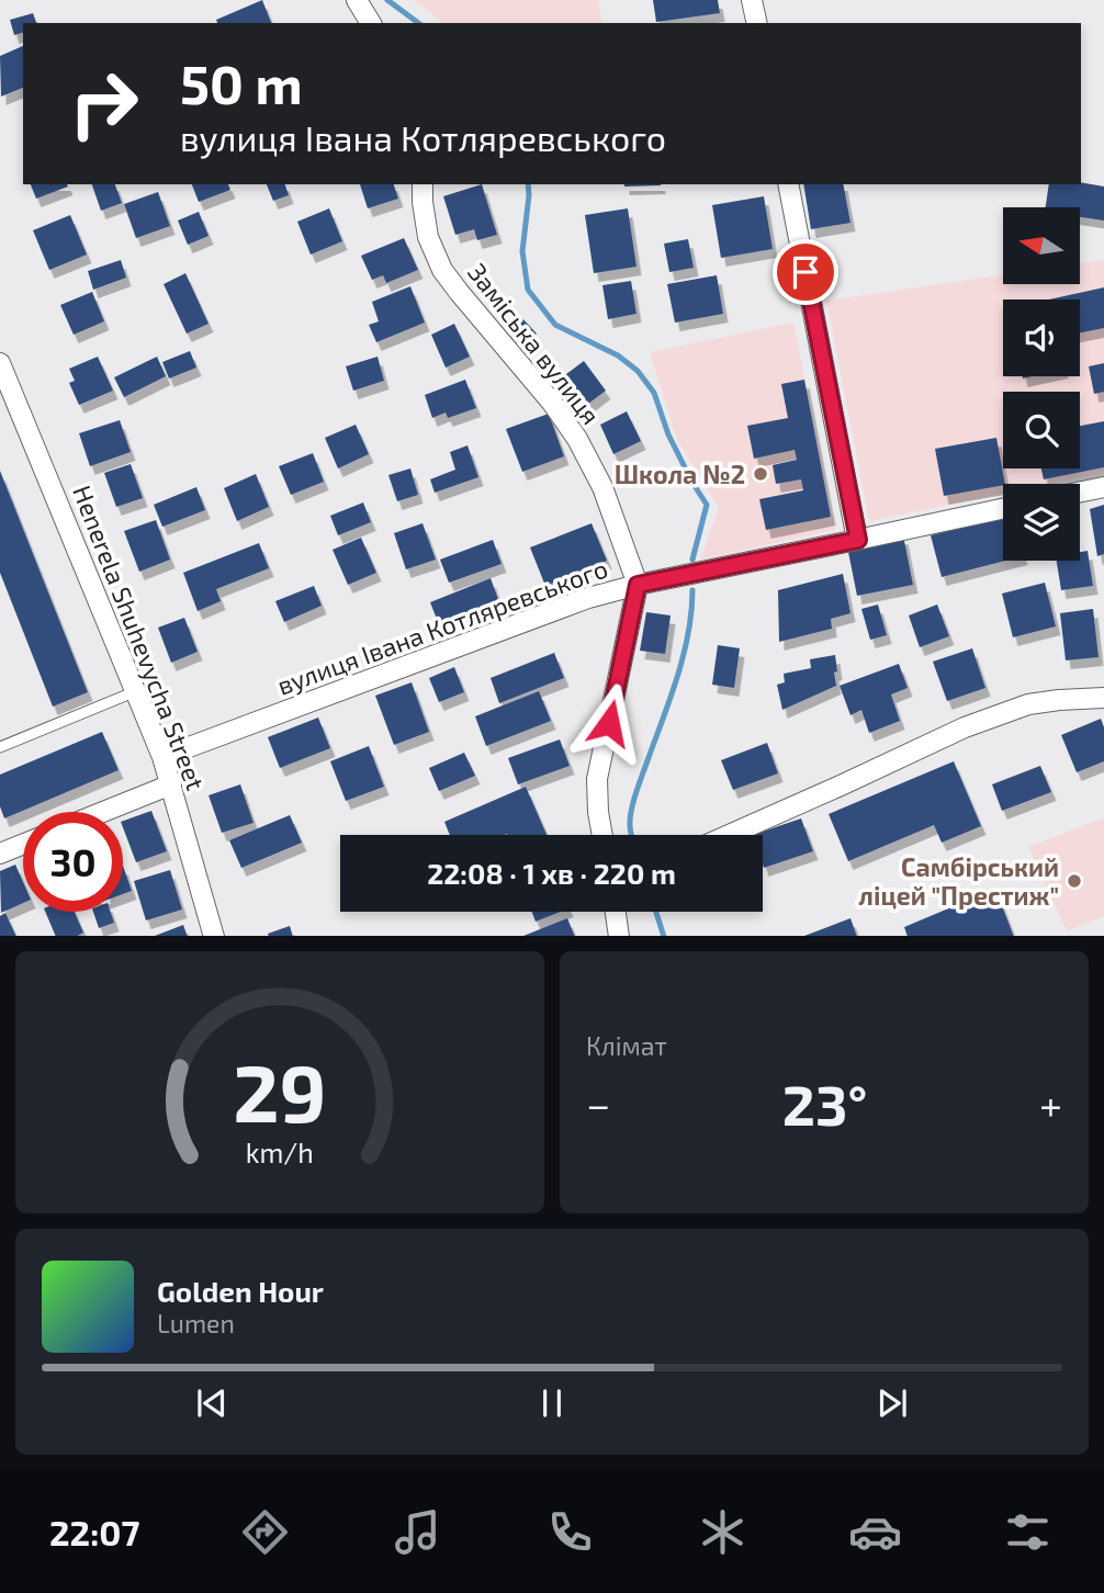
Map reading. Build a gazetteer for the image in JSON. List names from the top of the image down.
{
  "streets": {
    "street": ["Заміська вулиця", "вулиця Івана Котляревського", "Henerela Shuhevycha Street"]
  },
  "crossings": [
    ["Заміська вулиця", "вулиця Івана Котляревського"],
    ["вулиця Івана Котляревського", "Henerela Shuhevycha Street"]
  ],
  "places": ["Школа №2", "Самбірський ліцей \"Престиж\""],
  "north": "left",
  "page": {
    "turn": ["50 m", "вулиця Івана Котляревського"],
    "limit": "30",
    "trip": "22:08 · 1 хв · 220 m",
    "tile": "Клімат",
    "heat": ["−", "23°", "+"],
    "song": ["Golden Hour", "Lumen"],
    "tabs": "22:07",
    "gauge": ["29", "km/h"]
  }
}
